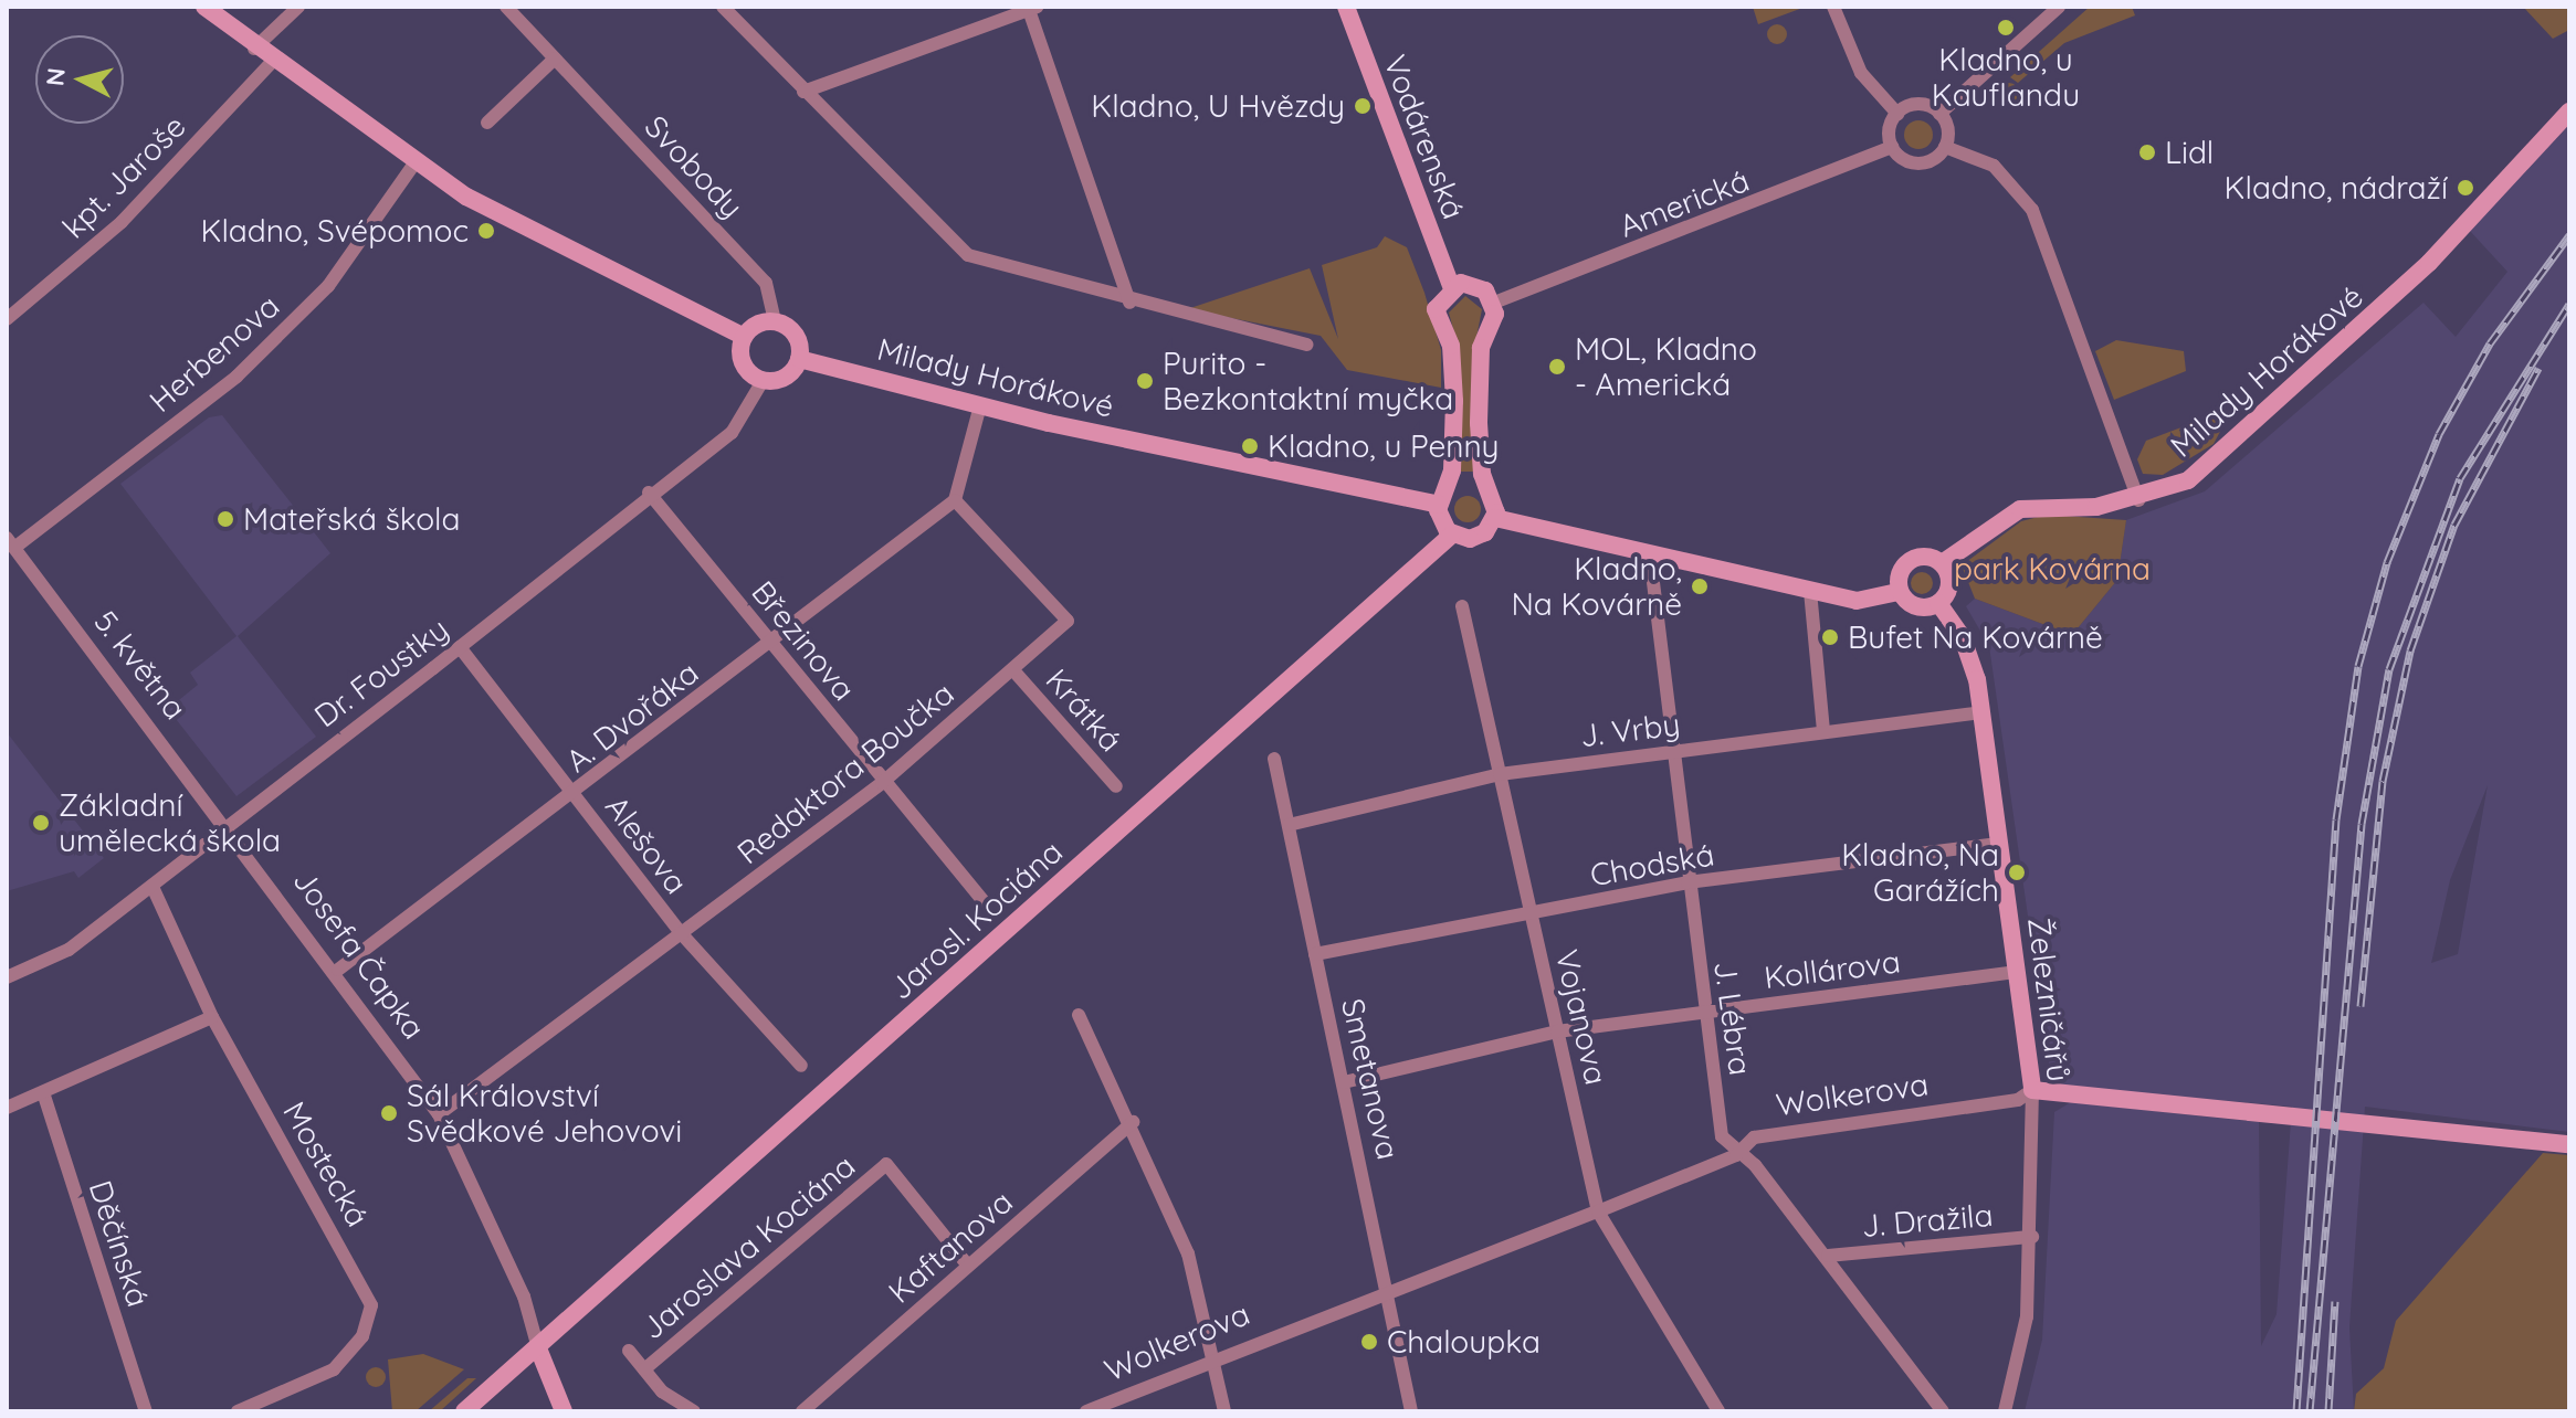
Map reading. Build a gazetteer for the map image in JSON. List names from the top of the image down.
{
  "streets": {
    "main road": [
      "Vodárenská",
      "Milady Horákové",
      "Jarosl. Kociána",
      "Josefa Čapka",
      "Železničářů",
      "Wolkerova"
    ],
    "street": [
      "Svobody",
      "kpt. Jaroše",
      "Americká",
      "Herbenova",
      "Březinova",
      "5. května",
      "Dr. Foustky",
      "Krátká",
      "A. Dvořáka",
      "J. Vrby",
      "Redaktora Boučka",
      "Alešova",
      "Chodská",
      "Kollárova",
      "Vojanova",
      "J. Lébra",
      "Smetanova",
      "Mostecká",
      "J. Dražila",
      "Děčínská",
      "Jaroslava Kociána",
      "Kaftanova"
    ]
  },
  "crossings": [
    ["Svobody", "Milady Horákové"],
    ["Svobody", "Dr. Foustky"],
    ["Herbenova", "5. května"],
    ["Milady Horákové", "Dr. Foustky"],
    ["Milady Horákové", "Železničářů"],
    ["Březinova", "Dr. Foustky"],
    ["Březinova", "A. Dvořáka"],
    ["Březinova", "Redaktora Boučka"],
    ["5. května", "Dr. Foustky"],
    ["5. května", "Josefa Čapka"],
    ["Dr. Foustky", "Alešova"],
    ["Dr. Foustky", "Josefa Čapka"],
    ["Dr. Foustky", "Mostecká"],
    ["Krátká", "Redaktora Boučka"],
    ["A. Dvořáka", "Redaktora Boučka"],
    ["A. Dvořáka", "Alešova"],
    ["A. Dvořáka", "Josefa Čapka"],
    ["J. Vrby", "Železničářů"],
    ["J. Vrby", "Vojanova"],
    ["J. Vrby", "J. Lébra"],
    ["J. Vrby", "Smetanova"],
    ["Redaktora Boučka", "Alešova"],
    ["Redaktora Boučka", "Josefa Čapka"],
    ["Chodská", "Železničářů"],
    ["Chodská", "Vojanova"],
    ["Chodská", "J. Lébra"],
    ["Chodská", "Smetanova"],
    ["Jarosl. Kociána", "Josefa Čapka"],
    ["Kollárova", "Železničářů"],
    ["Kollárova", "Vojanova"],
    ["Kollárova", "J. Lébra"],
    ["Kollárova", "Smetanova"],
    ["Železničářů", "Wolkerova"],
    ["Železničářů", "J. Dražila"],
    ["Vojanova", "Wolkerova"],
    ["J. Lébra", "Wolkerova"],
    ["J. Lébra", "J. Dražila"],
    ["Smetanova", "Wolkerova"],
    ["Jaroslava Kociána", "Kaftanova"]
  ],
  "parks": ["park Kovárna"],
  "places": [
    "Kladno, u Kauflandu",
    "Kladno, U Hvězdy",
    "Lidl",
    "Kladno, nádraží",
    "Kladno, Svépomoc",
    "MOL, Kladno - Americká",
    "Purito - Bezkontaktní myčka",
    "Kladno, u Penny",
    "Mateřská škola",
    "Kladno, Na Kovárně",
    "Bufet Na Kovárně",
    "Základní umělecká škola",
    "Kladno, Na Garážích",
    "Sál Království Svědkové Jehovovi",
    "Chaloupka"
  ],
  "north": "left"
}
